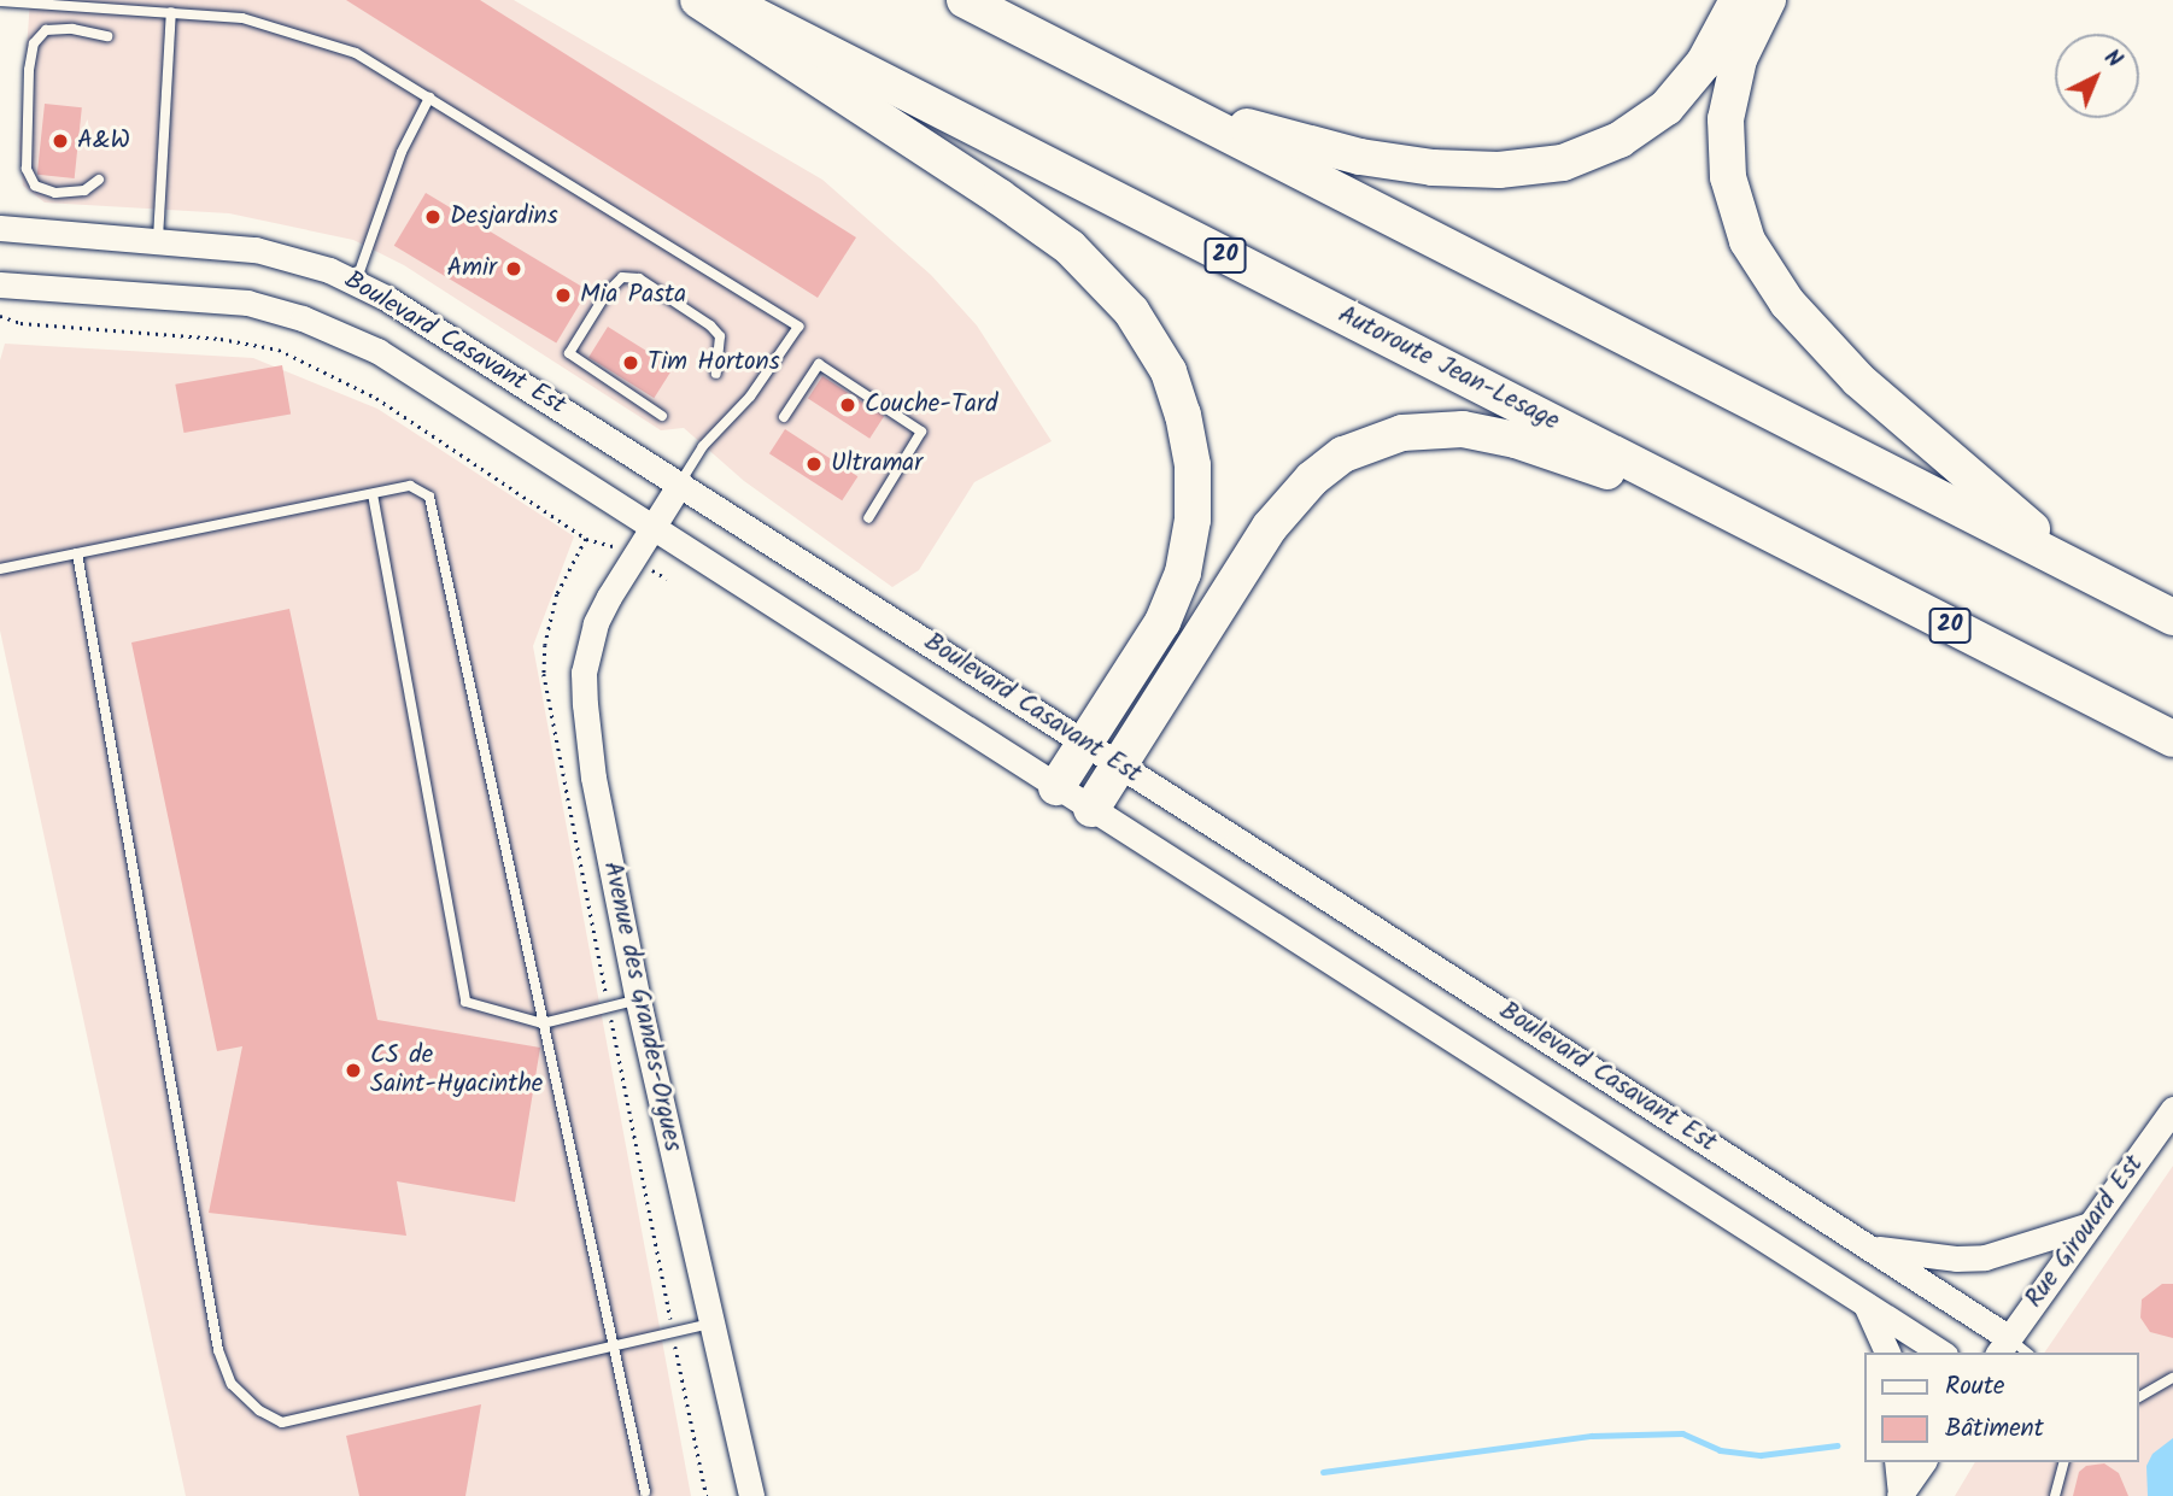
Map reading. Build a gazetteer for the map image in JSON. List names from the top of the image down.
{
  "streets": {
    "highway": ["20", "Autoroute Jean-Lesage"],
    "street": ["Boulevard Casavant Est", "Avenue des Grandes-Orgues", "Rue Girouard Est"]
  },
  "crossings": [
    ["Boulevard Casavant Est", "Avenue des Grandes-Orgues"],
    ["Boulevard Casavant Est", "Rue Girouard Est"]
  ],
  "places": [
    "A&W",
    "Desjardins",
    "Amir",
    "Mia Pasta",
    "Tim Hortons",
    "Couche-Tard",
    "Ultramar",
    "CS de Saint-Hyacinthe"
  ],
  "legend": ["Route", "Bâtiment"],
  "north": "top right"
}
